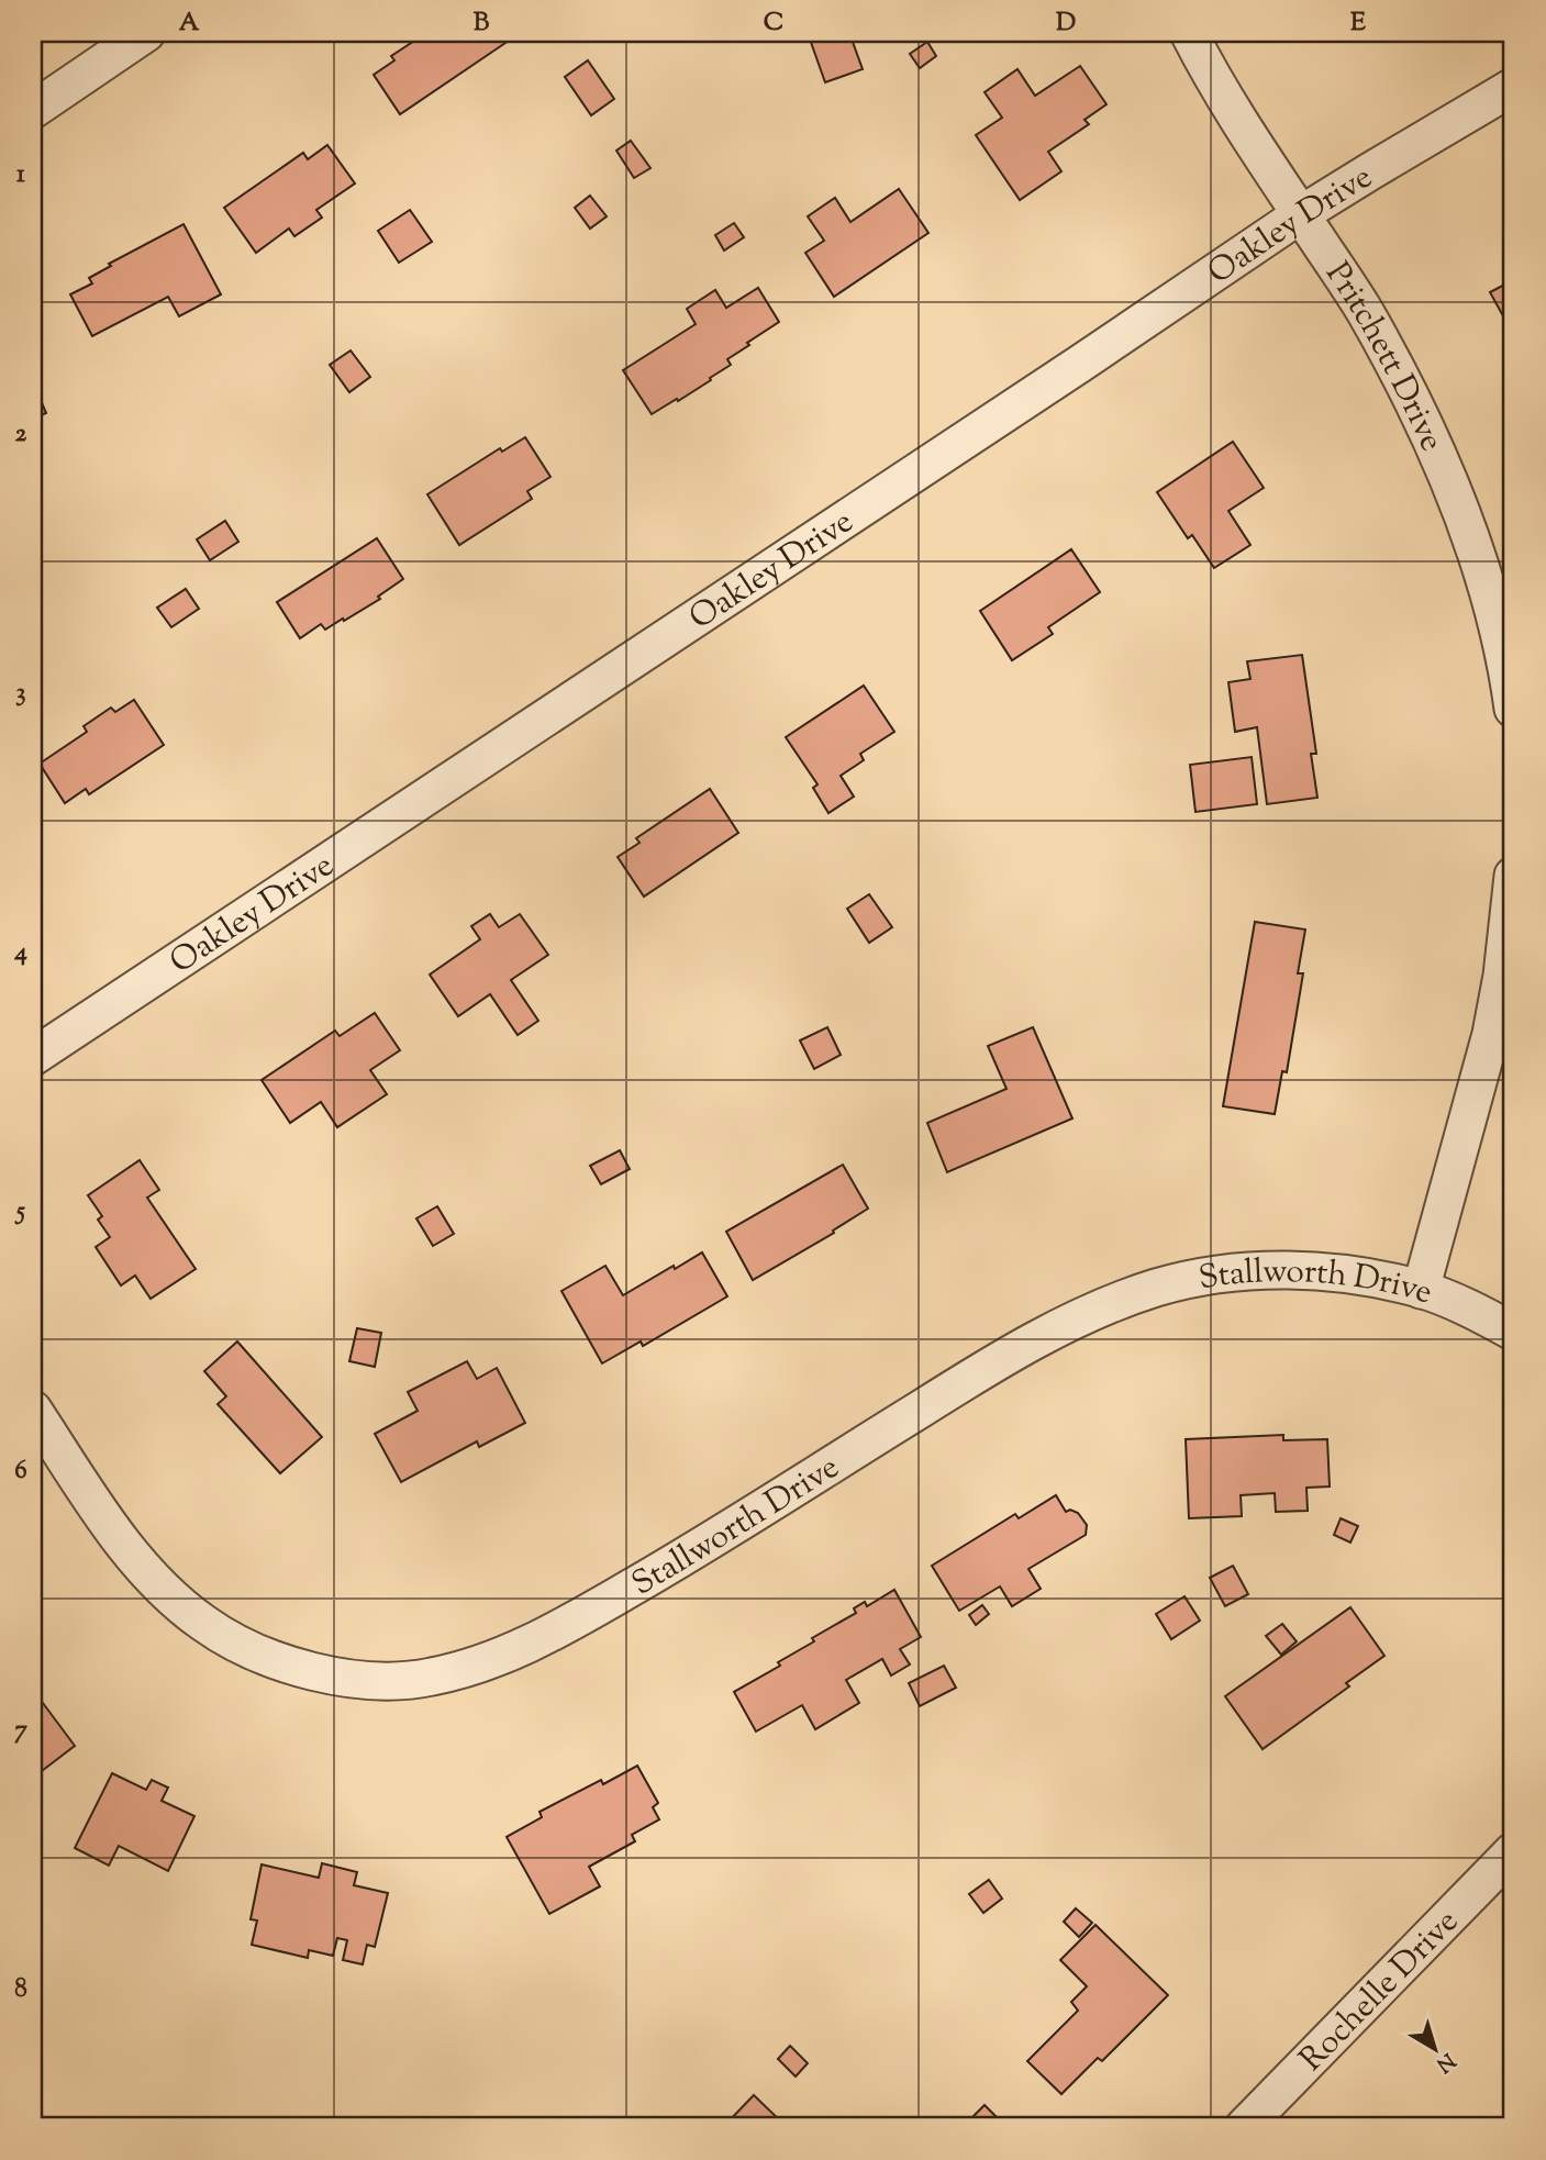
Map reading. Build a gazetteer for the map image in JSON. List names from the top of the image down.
{
  "streets": {
    "street": [
      "Oakley Drive",
      "Pritchett Drive",
      "Stallworth Drive",
      "Rochelle Drive"
    ]
  },
  "crossings": [
    ["Oakley Drive", "Pritchett Drive"]
  ],
  "north": "bottom right",
  "grid": {
    "columns": [
      "A",
      "B",
      "C",
      "D",
      "E"
    ],
    "rows": [
      "1",
      "2",
      "3",
      "4",
      "5",
      "6",
      "7",
      "8"
    ]
  }
}
